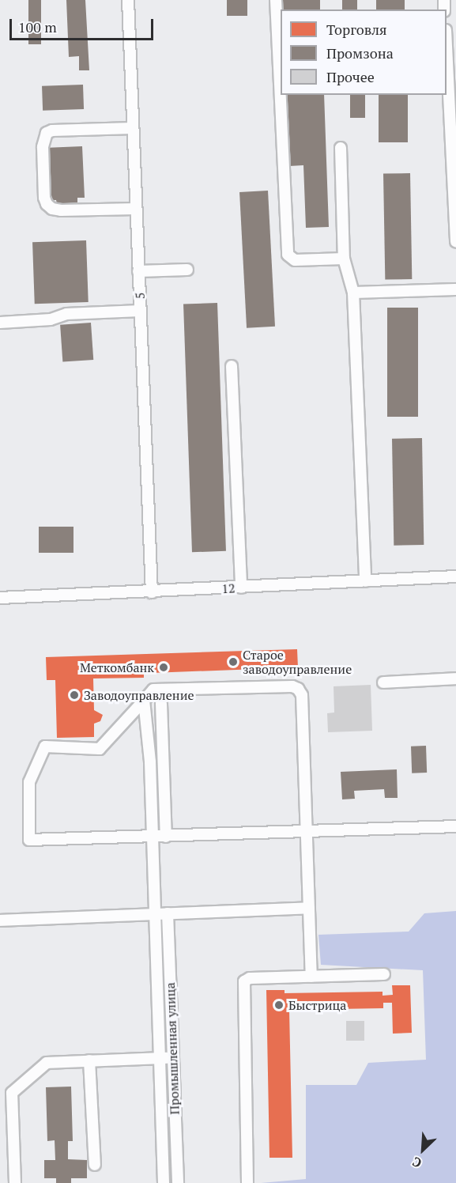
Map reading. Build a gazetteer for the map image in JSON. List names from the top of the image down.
{
  "streets": {
    "street": ["5", "12", "Промышленная улица"]
  },
  "crossings": [
    ["5", "12"]
  ],
  "places": [
    "Старое заводоуправление",
    "Меткомбанк",
    "Заводоуправление",
    "Быстрица"
  ],
  "legend": ["Торговля", "Промзона", "Прочее"],
  "scale_bar": "100 m",
  "north": "bottom left"
}
